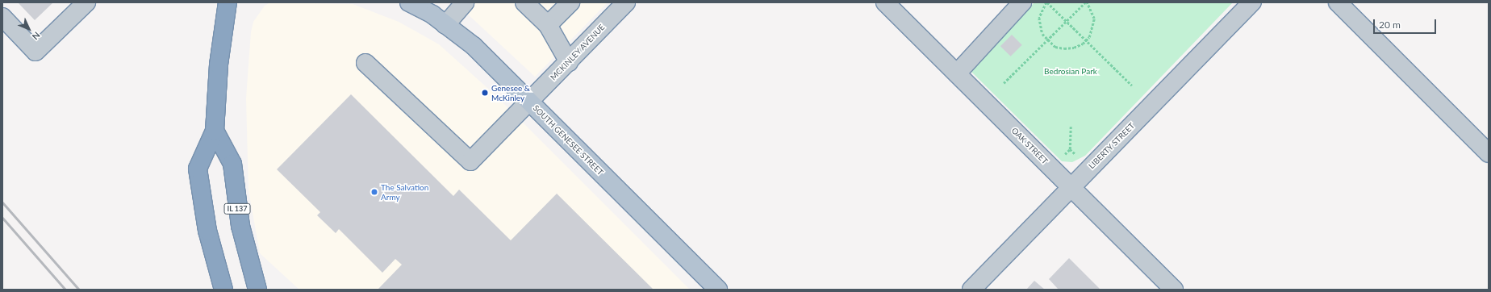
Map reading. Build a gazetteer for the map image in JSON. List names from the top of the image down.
{
  "streets": {
    "highway": ["IL 137"],
    "main road": ["SOUTH GENESEE STREET"],
    "street": ["MCKINLEY AVENUE", "OAK STREET", "LIBERTY STREET"]
  },
  "crossings": [
    ["MCKINLEY AVENUE", "SOUTH GENESEE STREET"],
    ["OAK STREET", "LIBERTY STREET"]
  ],
  "parks": ["Bedrosian Park"],
  "places": ["Genesee & McKinley", "The Salvation Army"],
  "scale_bar": "20 m",
  "north": "bottom right"
}
